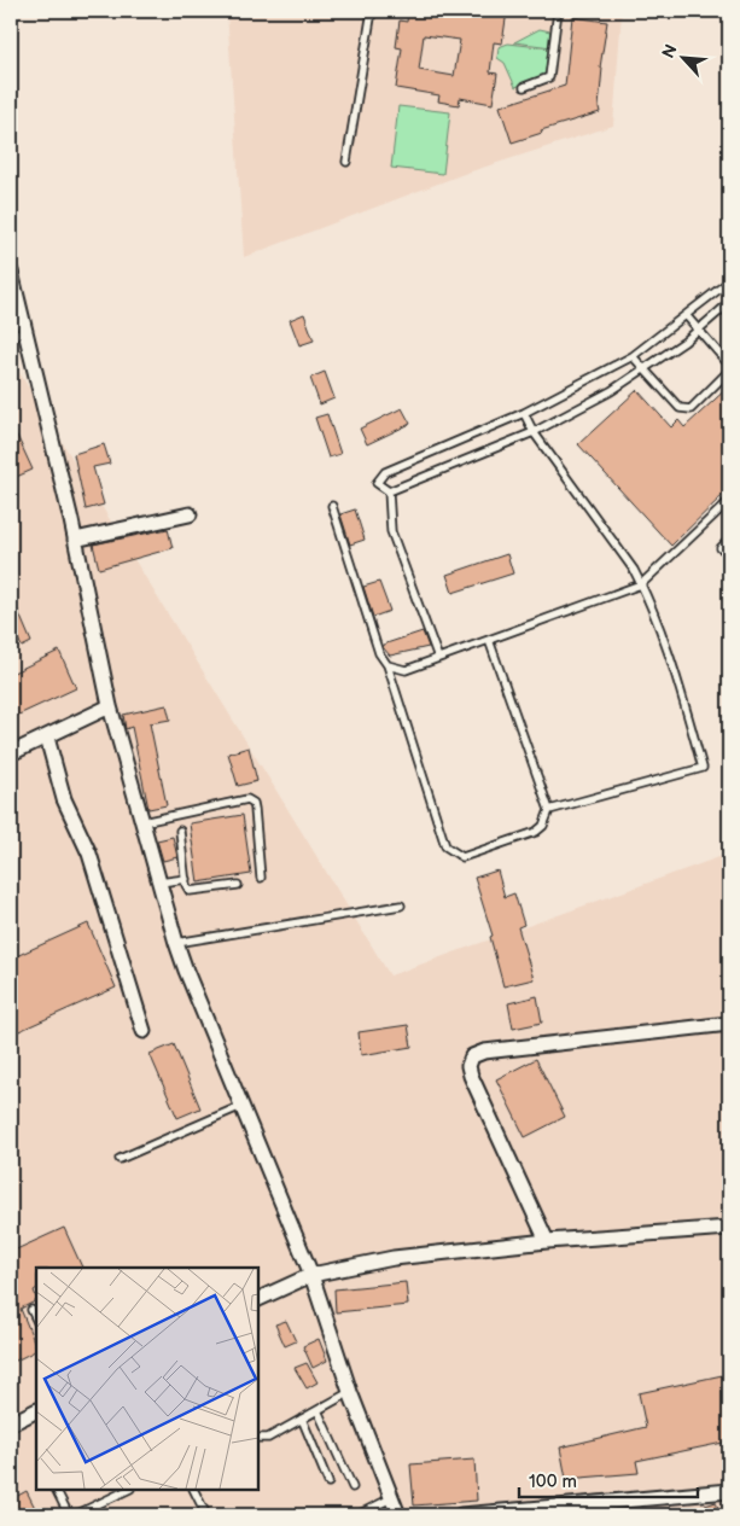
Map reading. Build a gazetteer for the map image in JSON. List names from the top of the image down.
{
  "scale_bar": "100 m",
  "north": "top left"
}
